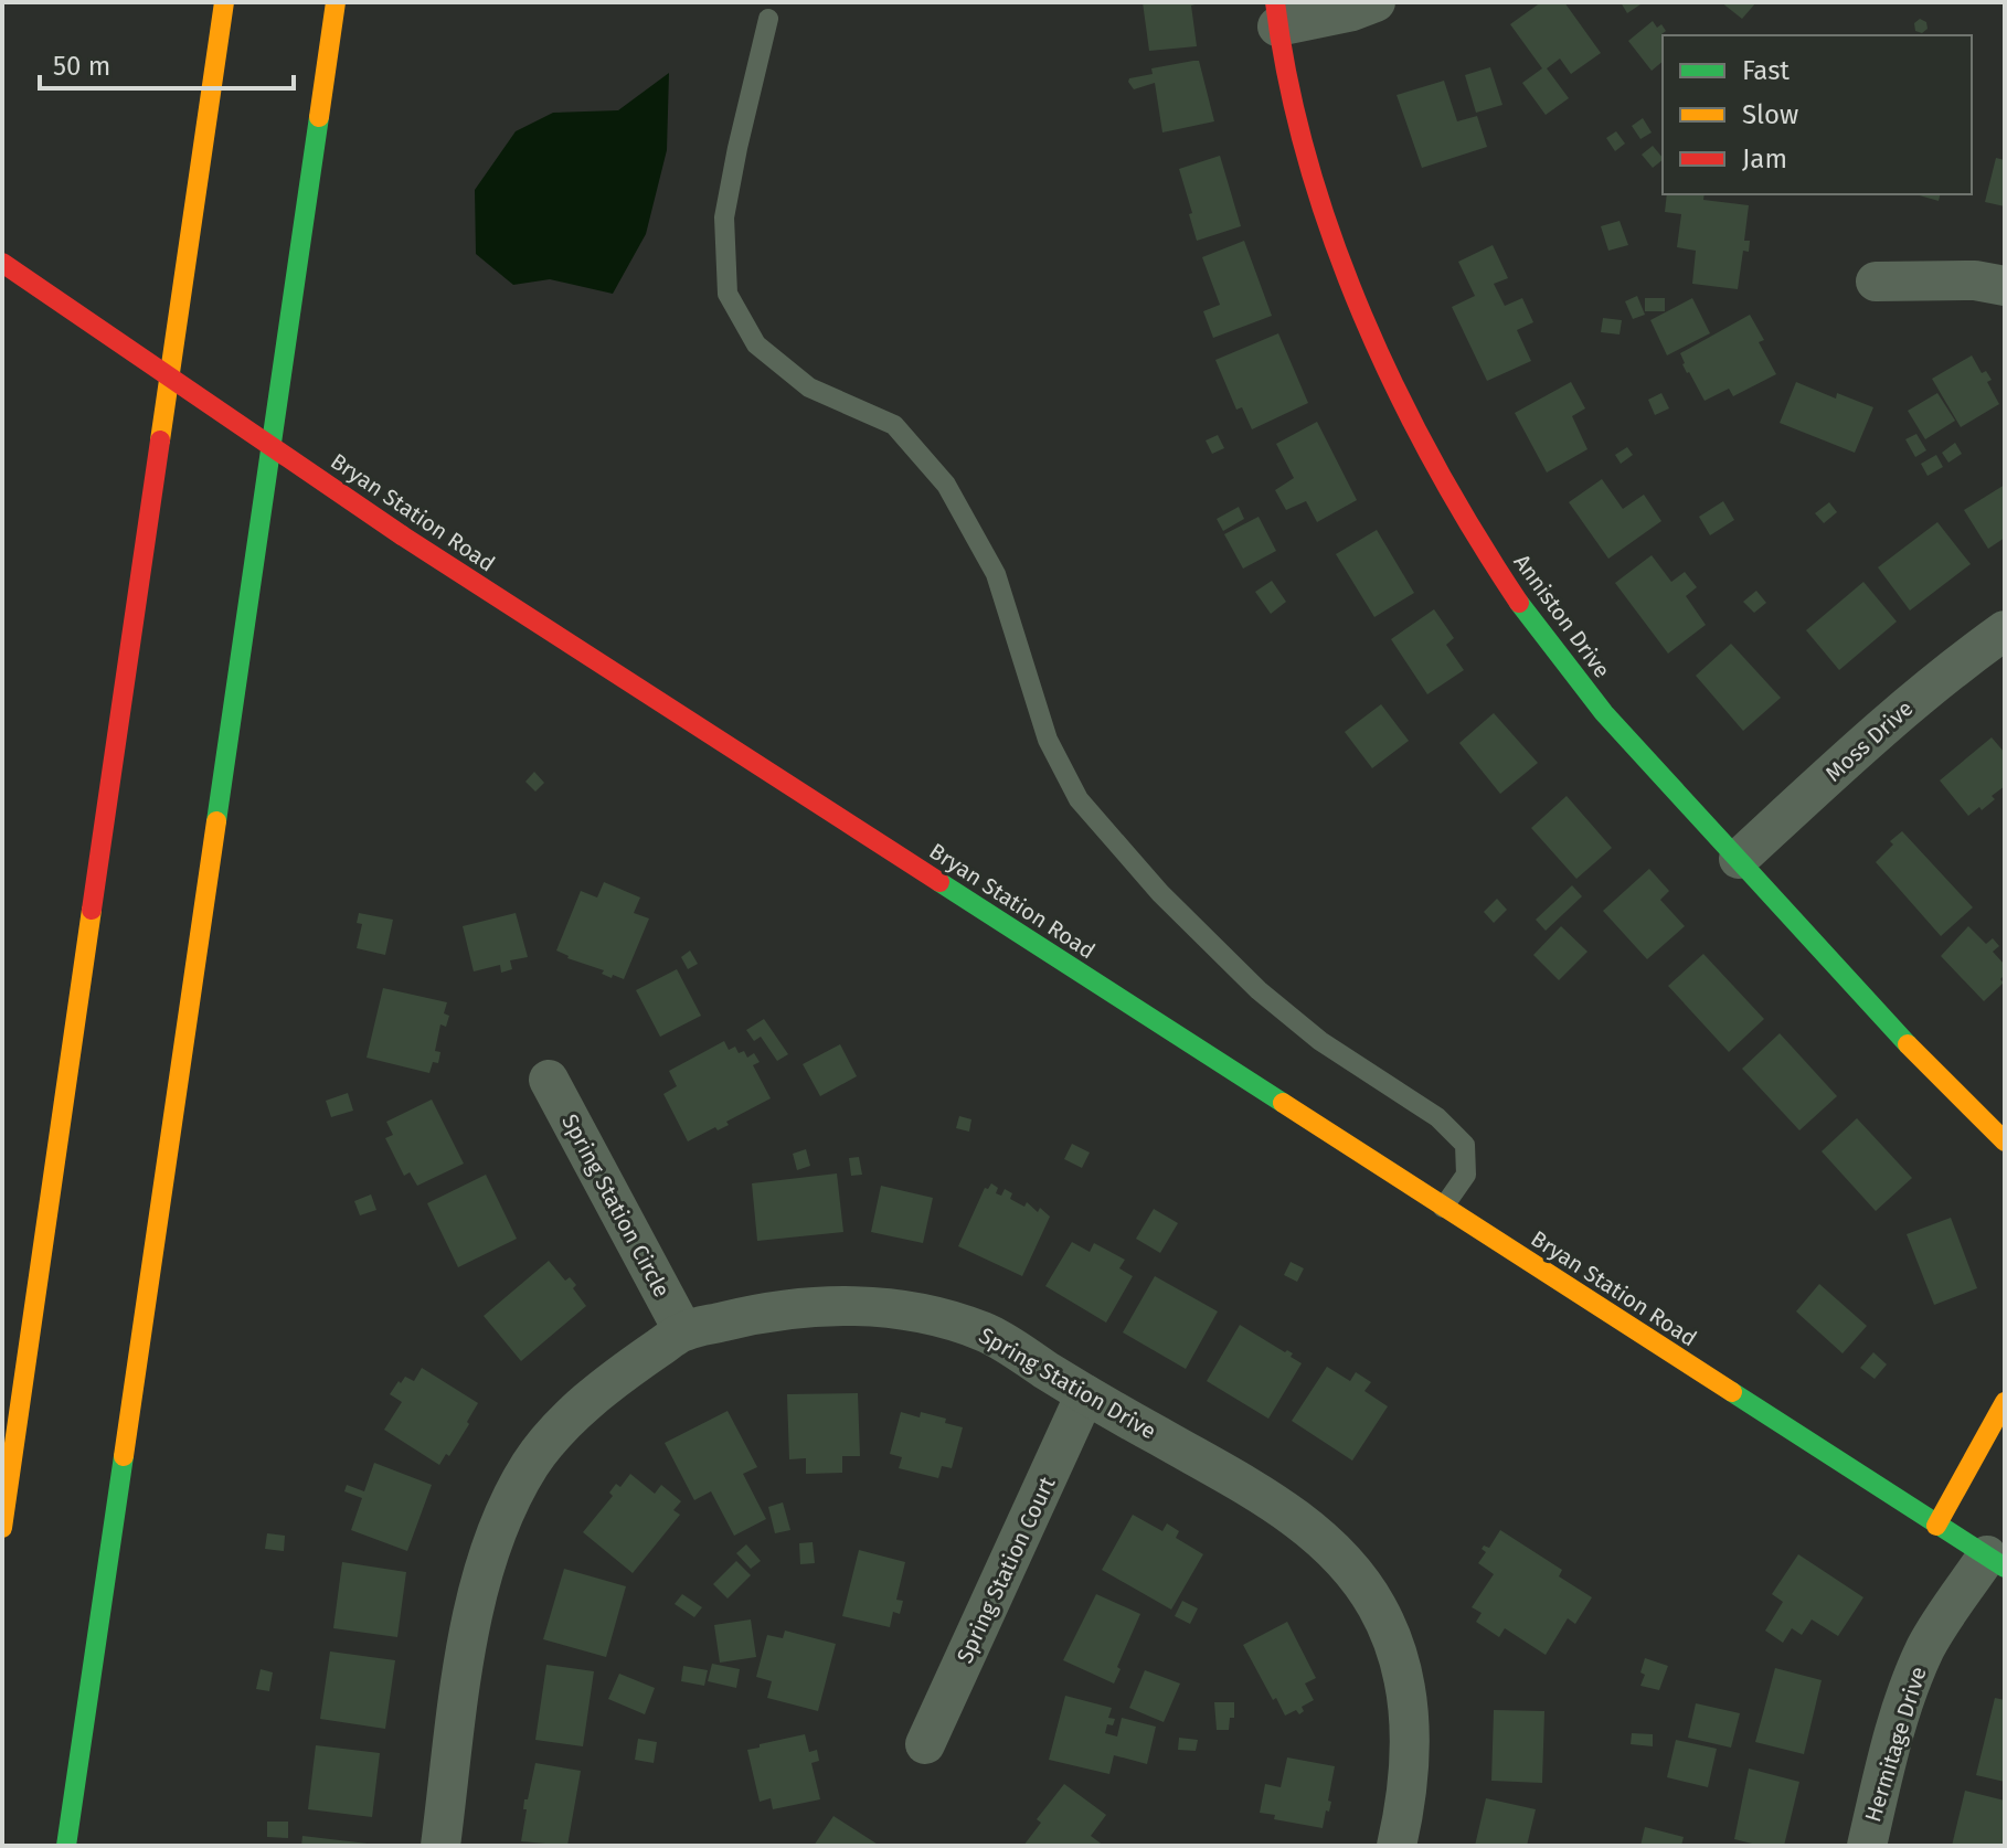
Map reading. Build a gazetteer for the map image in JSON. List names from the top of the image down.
{
  "streets": {
    "main road": ["Bryan Station Road", "Anniston Drive"],
    "street": [
      "Moss Drive",
      "Spring Station Circle",
      "Spring Station Drive",
      "Spring Station Court",
      "Hermitage Drive"
    ]
  },
  "crossings": [
    ["Bryan Station Road", "Hermitage Drive"],
    ["Anniston Drive", "Moss Drive"],
    ["Spring Station Circle", "Spring Station Drive"],
    ["Spring Station Drive", "Spring Station Court"]
  ],
  "legend": ["Fast", "Slow", "Jam"],
  "scale_bar": "50 m"
}
